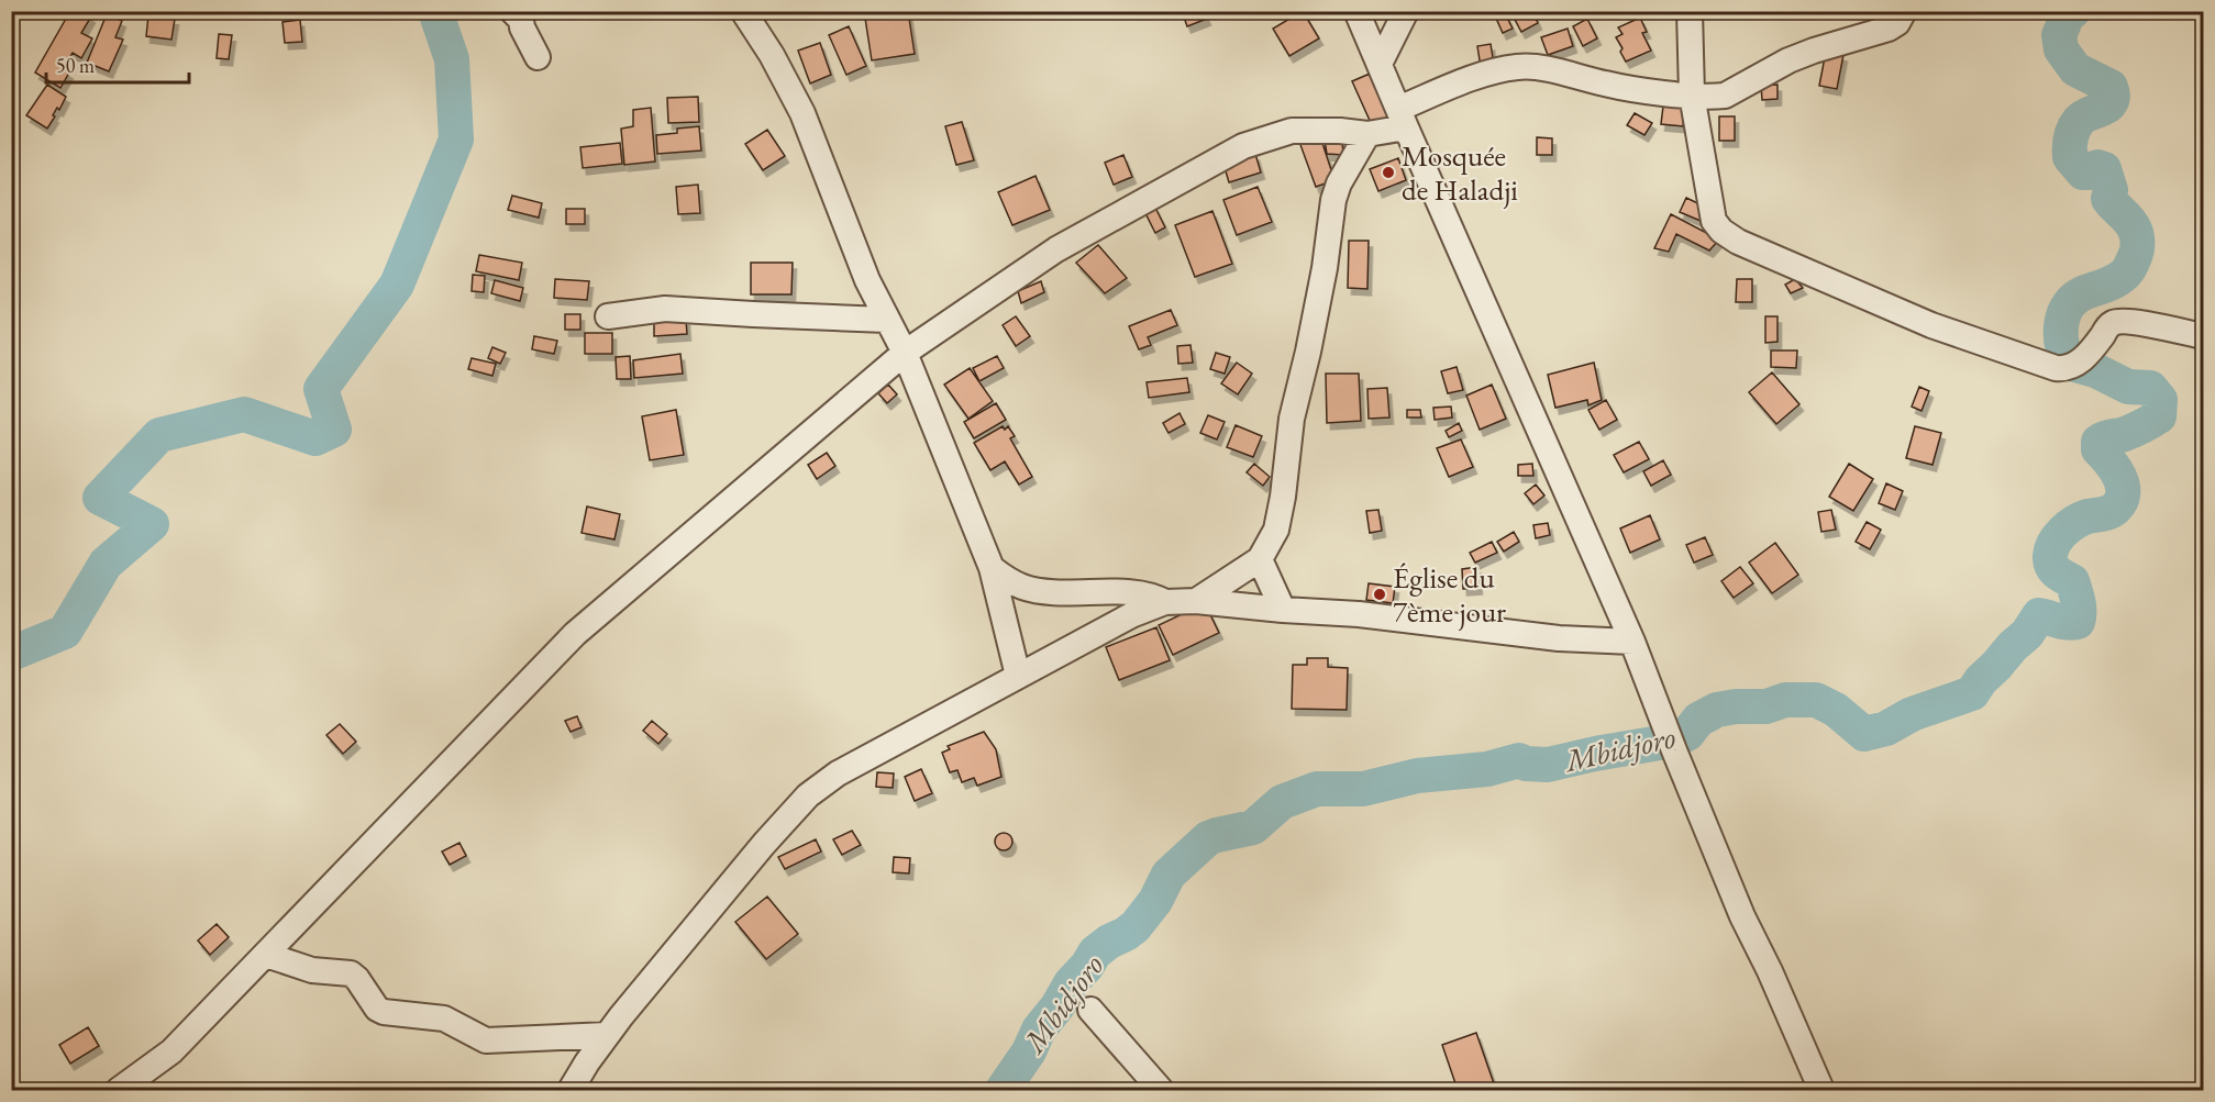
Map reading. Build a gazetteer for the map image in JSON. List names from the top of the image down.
{
  "water": ["Mbidjoro"],
  "places": ["Mosquée de Haladji", "Église du 7ème jour"],
  "scale_bar": "50 m"
}
